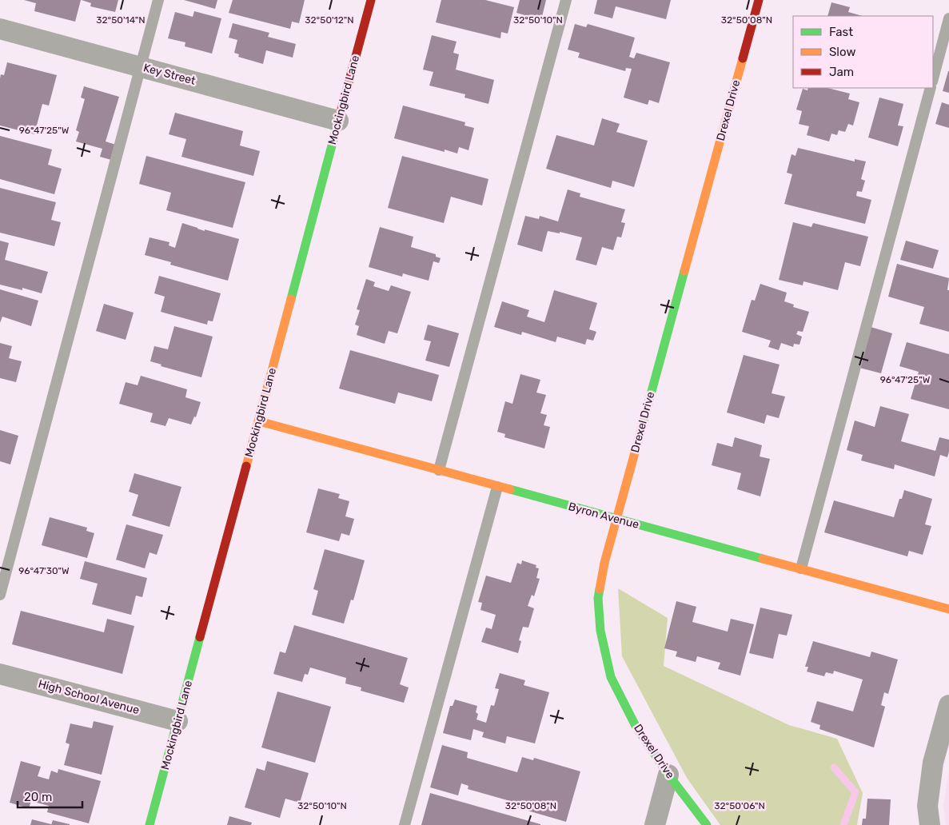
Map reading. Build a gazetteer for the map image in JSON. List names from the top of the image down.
{
  "streets": {
    "street": [
      "Key Street",
      "Mockingbird Lane",
      "Drexel Drive",
      "Byron Avenue",
      "High School Avenue"
    ]
  },
  "crossings": [
    ["Key Street", "Mockingbird Lane"],
    ["Mockingbird Lane", "Byron Avenue"],
    ["Mockingbird Lane", "High School Avenue"],
    ["Drexel Drive", "Byron Avenue"]
  ],
  "legend": ["Fast", "Slow", "Jam"],
  "scale_bar": "20 m",
  "coordinates": [
    "32°50'14\"N",
    "32°50'12\"N",
    "32°50'10\"N",
    "32°50'08\"N",
    "96°47'25\"W",
    "96°47'30\"W",
    "32°50'06\"N"
  ]
}
